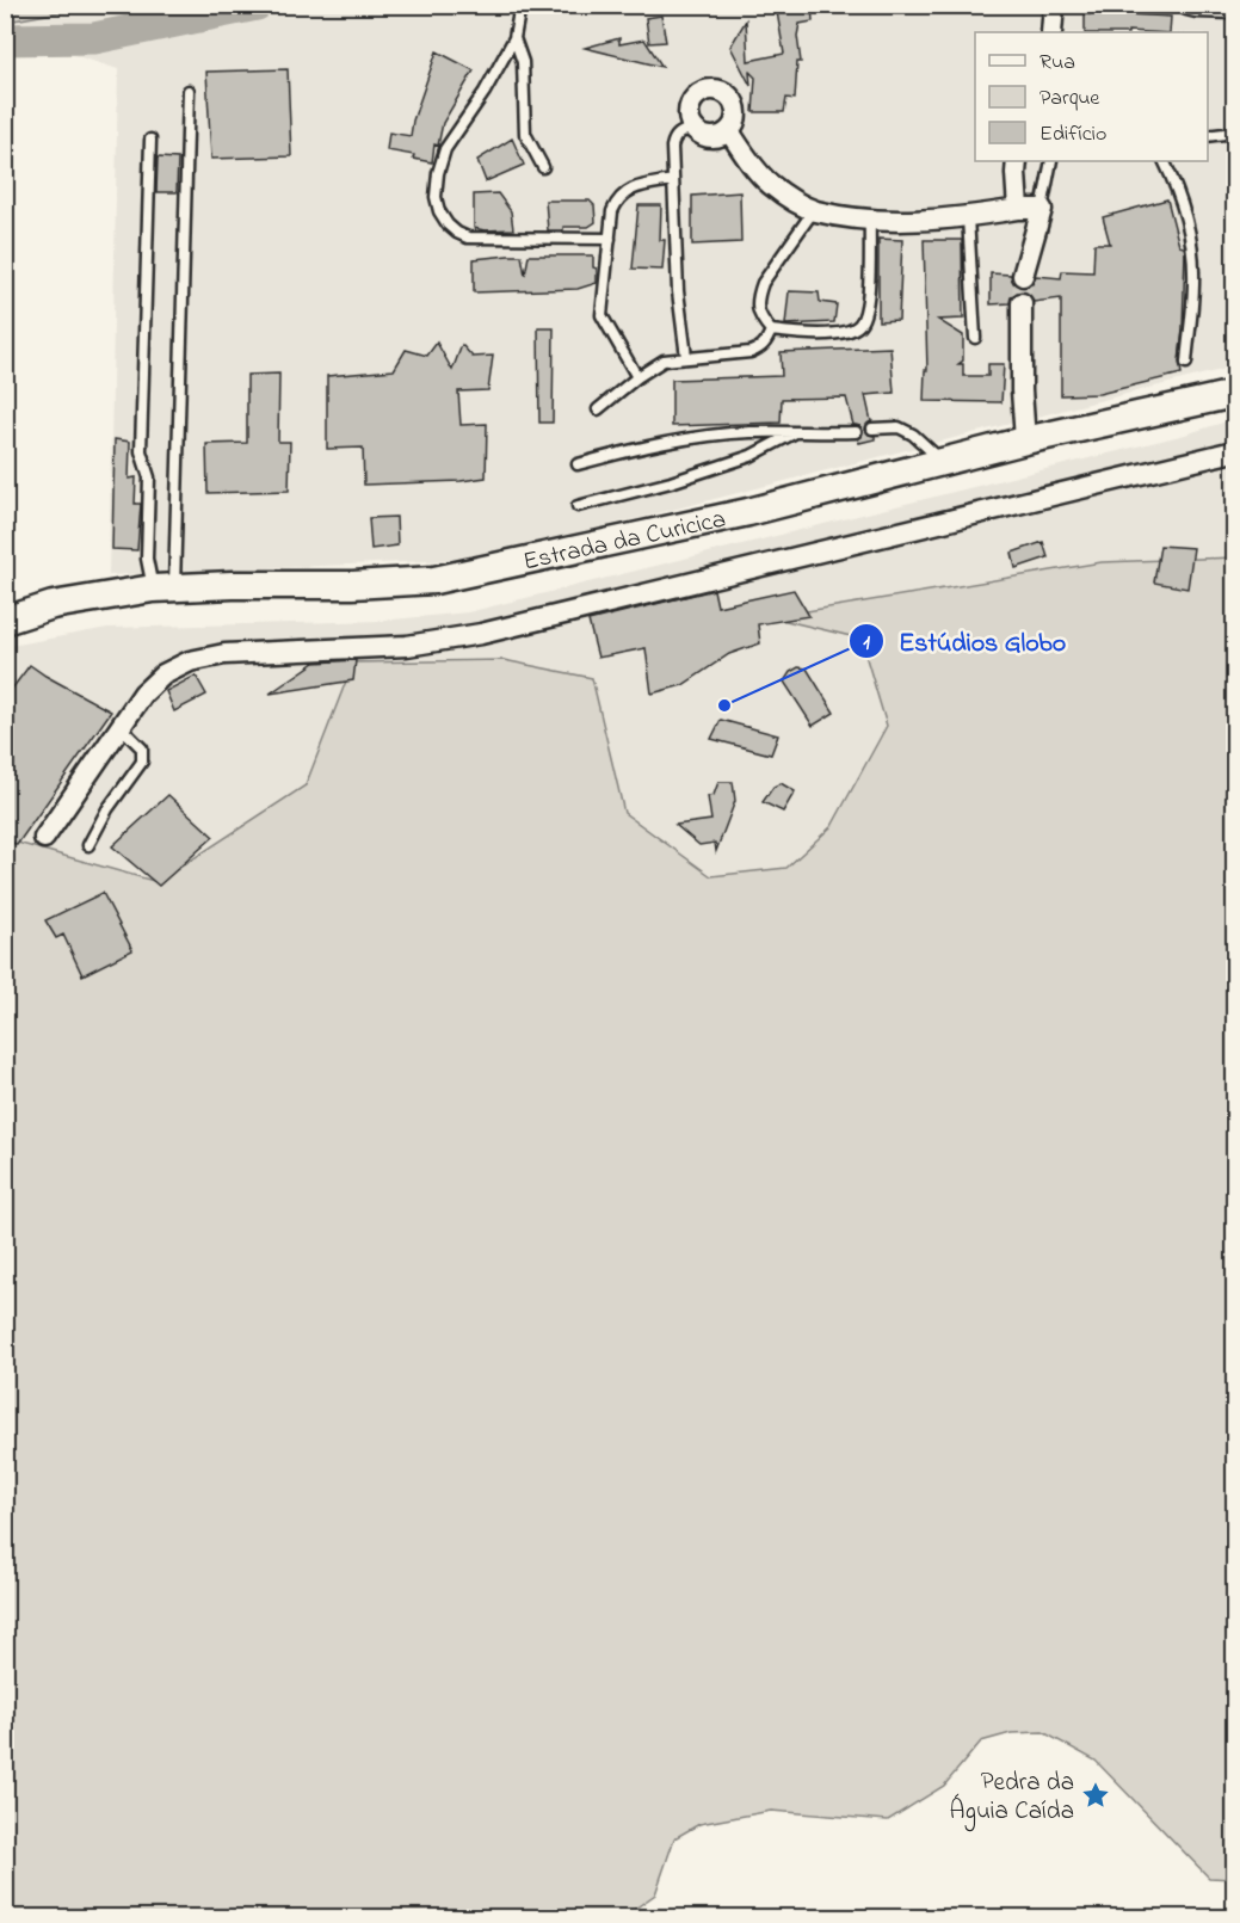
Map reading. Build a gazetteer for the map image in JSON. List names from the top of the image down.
{
  "streets": {
    "street": ["Estrada da Curicica"]
  },
  "places": {
    "other": ["Estúdios Globo"],
    "place": ["Pedra da Águia Caída"]
  },
  "legend": ["Rua", "Parque", "Edifício"]
}
